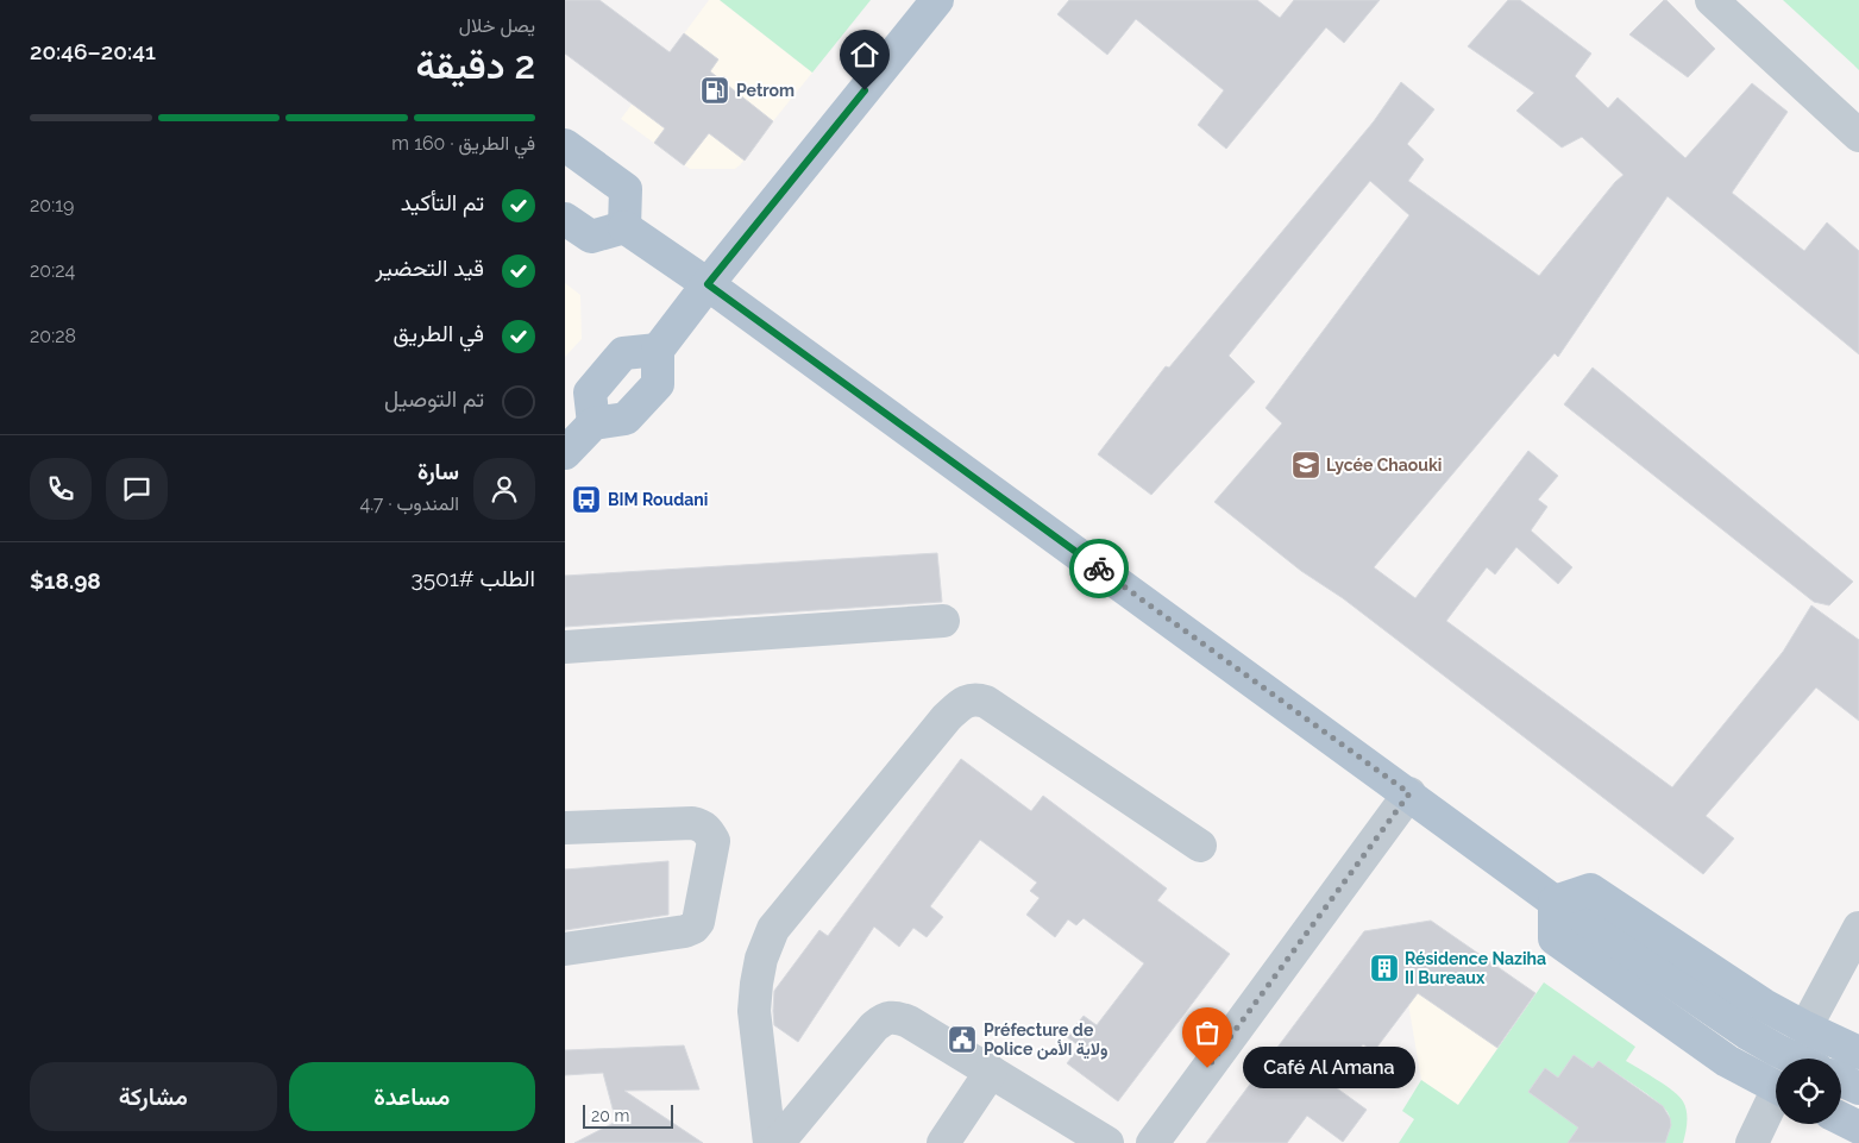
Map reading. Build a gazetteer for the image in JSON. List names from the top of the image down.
{
  "places": {
    "fuel station": ["Petrom"],
    "school or university": ["Lycée Chaouki"],
    "bus stop": ["BIM Roudani"],
    "building": ["Résidence Naziha II Bureaux"],
    "public building": ["Préfecture de Police ولاية الأمن"],
    "other": ["Café Al Amana"]
  },
  "scale_bar": "20 m",
  "page": {
    "heading": ["2 دقيقة", "يصل خلال", "20:41–20:46"],
    "panel": [
      "سارة",
      "المندوب · 4.7",
      "الطلب #3501",
      "$18.98"
    ],
    "bar": "في الطريق · 160 m",
    "list": [
      ["تم التأكيد", "20:19"],
      ["قيد التحضير", "20:24"],
      ["في الطريق", "20:28"],
      "تم التوصيل"
    ],
    "bubble": "Café Al Amana",
    "buttons": ["مساعدة", "مشاركة"],
    "scale": "20 m"
  }
}
